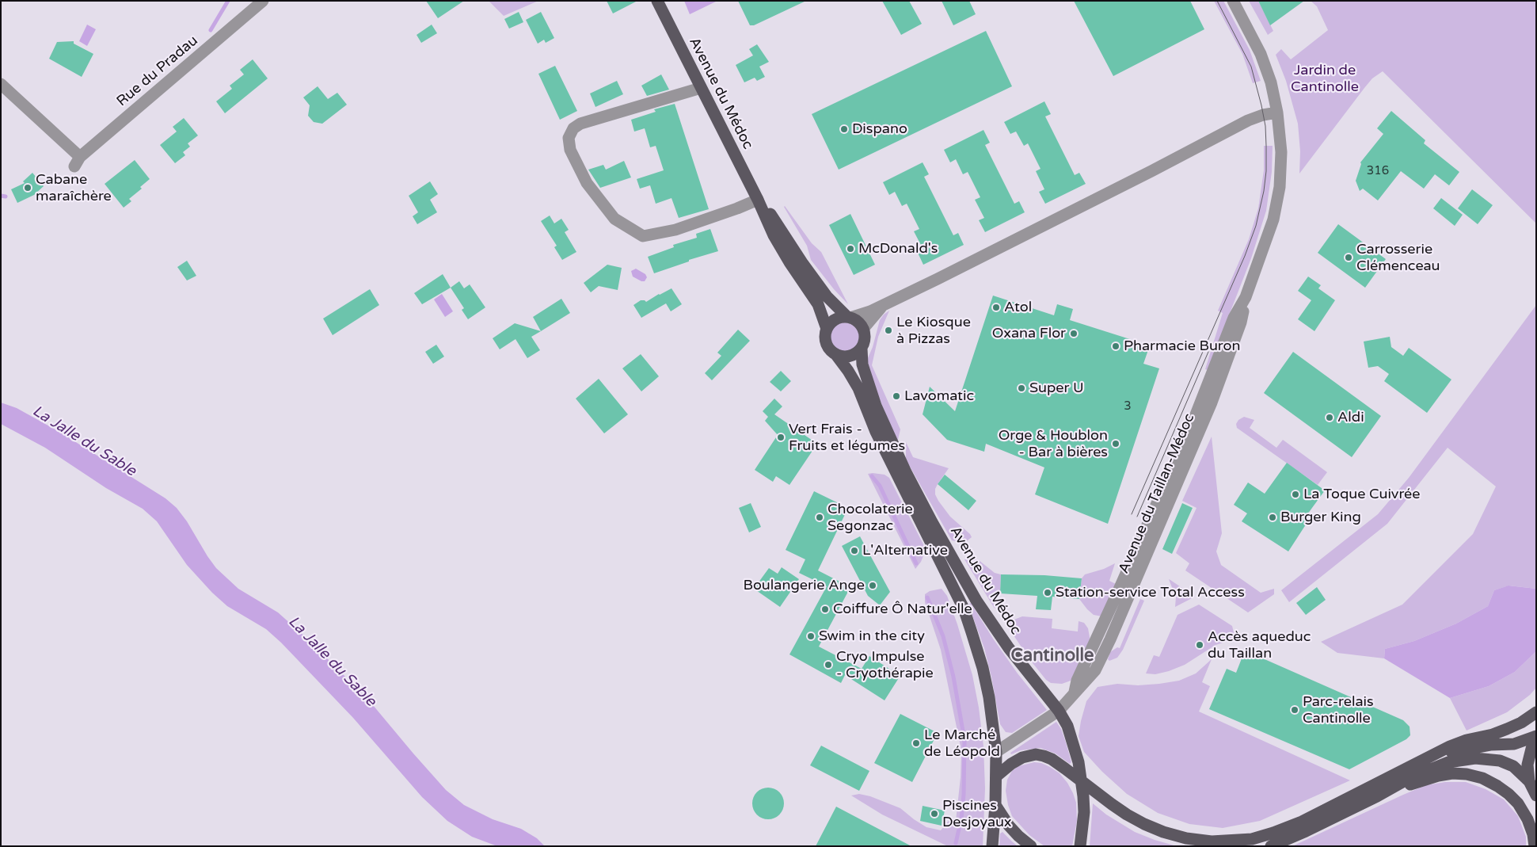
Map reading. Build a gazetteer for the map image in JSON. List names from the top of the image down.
{
  "streets": {
    "main road": ["Avenue du Médoc"],
    "street": ["Rue du Pradau", "Avenue du Taillan-Médoc"]
  },
  "crossings": [
    ["Avenue du Médoc", "Avenue du Taillan-Médoc"]
  ],
  "districts": ["Cantinolle"],
  "water": ["La Jalle du Sable"],
  "parks": ["Jardin de Cantinolle"],
  "places": [
    "Dispano",
    "Cabane maraîchère",
    "McDonald's",
    "Carrosserie Clémenceau",
    "Atol",
    "Le Kiosque à Pizzas",
    "Oxana Flor",
    "Pharmacie Buron",
    "Super U",
    "Lavomatic",
    "Aldi",
    "Vert Frais - Fruits et légumes",
    "Orge & Houblon - Bar à bières",
    "La Toque Cuivrée",
    "Chocolaterie Segonzac",
    "Burger King",
    "L'Alternative",
    "Boulangerie Ange",
    "Station-service Total Access",
    "Coiffure Ô Natur'elle",
    "Swim in the city",
    "Accès aqueduc du Taillan",
    "Cryo Impulse - Cryothérapie",
    "Parc-relais Cantinolle",
    "Le Marché de Léopold",
    "Piscines Desjoyaux"
  ],
  "house_numbers": ["316", "3"]
}
